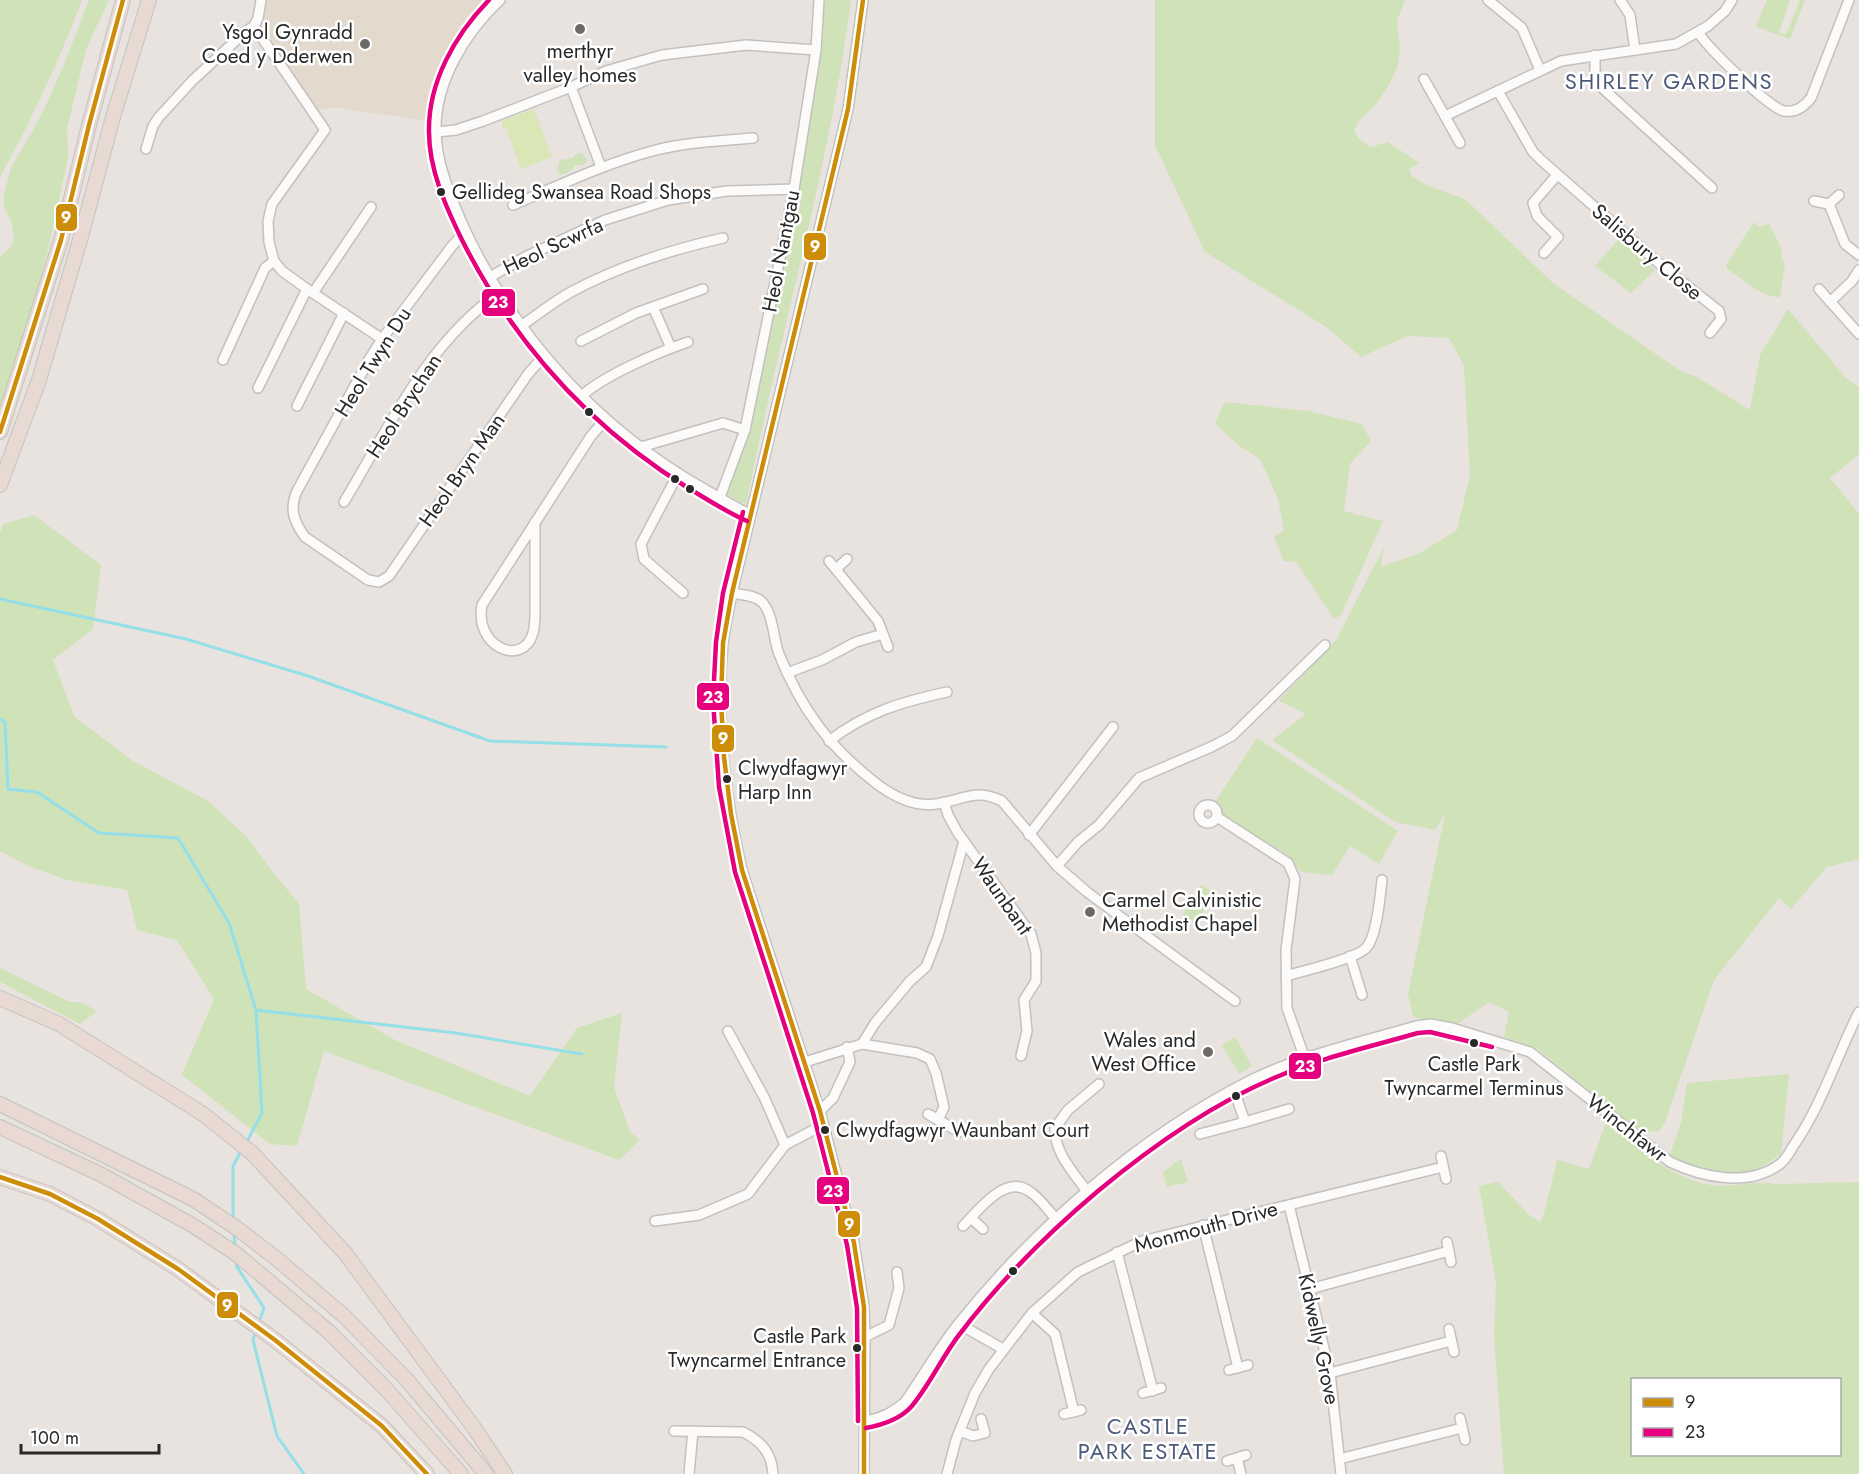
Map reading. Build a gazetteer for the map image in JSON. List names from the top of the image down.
{
  "streets": {
    "street": [
      "Heol Scwrfa",
      "Heol Nantgau",
      "Salisbury Close",
      "Heol Twyn Du",
      "Heol Brychan",
      "Heol Bryn Man",
      "Waunbant",
      "Winchfawr",
      "Monmouth Drive",
      "Kidwelly Grove"
    ]
  },
  "crossings": [
    ["Heol Scwrfa", "Heol Nantgau"],
    ["Heol Twyn Du", "Heol Bryn Man"],
    ["Monmouth Drive", "Kidwelly Grove"]
  ],
  "districts": ["SHIRLEY GARDENS", "CASTLE PARK ESTATE"],
  "places": [
    "merthyr valley homes",
    "Ysgol Gynradd Coed y Dderwen",
    "Gellideg Swansea Road Shops",
    "Clwydfagwyr Harp Inn",
    "Carmel Calvinistic Methodist Chapel",
    "Castle Park Twyncarmel Terminus",
    "Wales and West Office",
    "Clwydfagwyr Waunbant Court",
    "Castle Park Twyncarmel Entrance"
  ],
  "lines": ["transit line 9", "transit line 23"],
  "legend": ["9", "23"],
  "scale_bar": "100 m"
}
